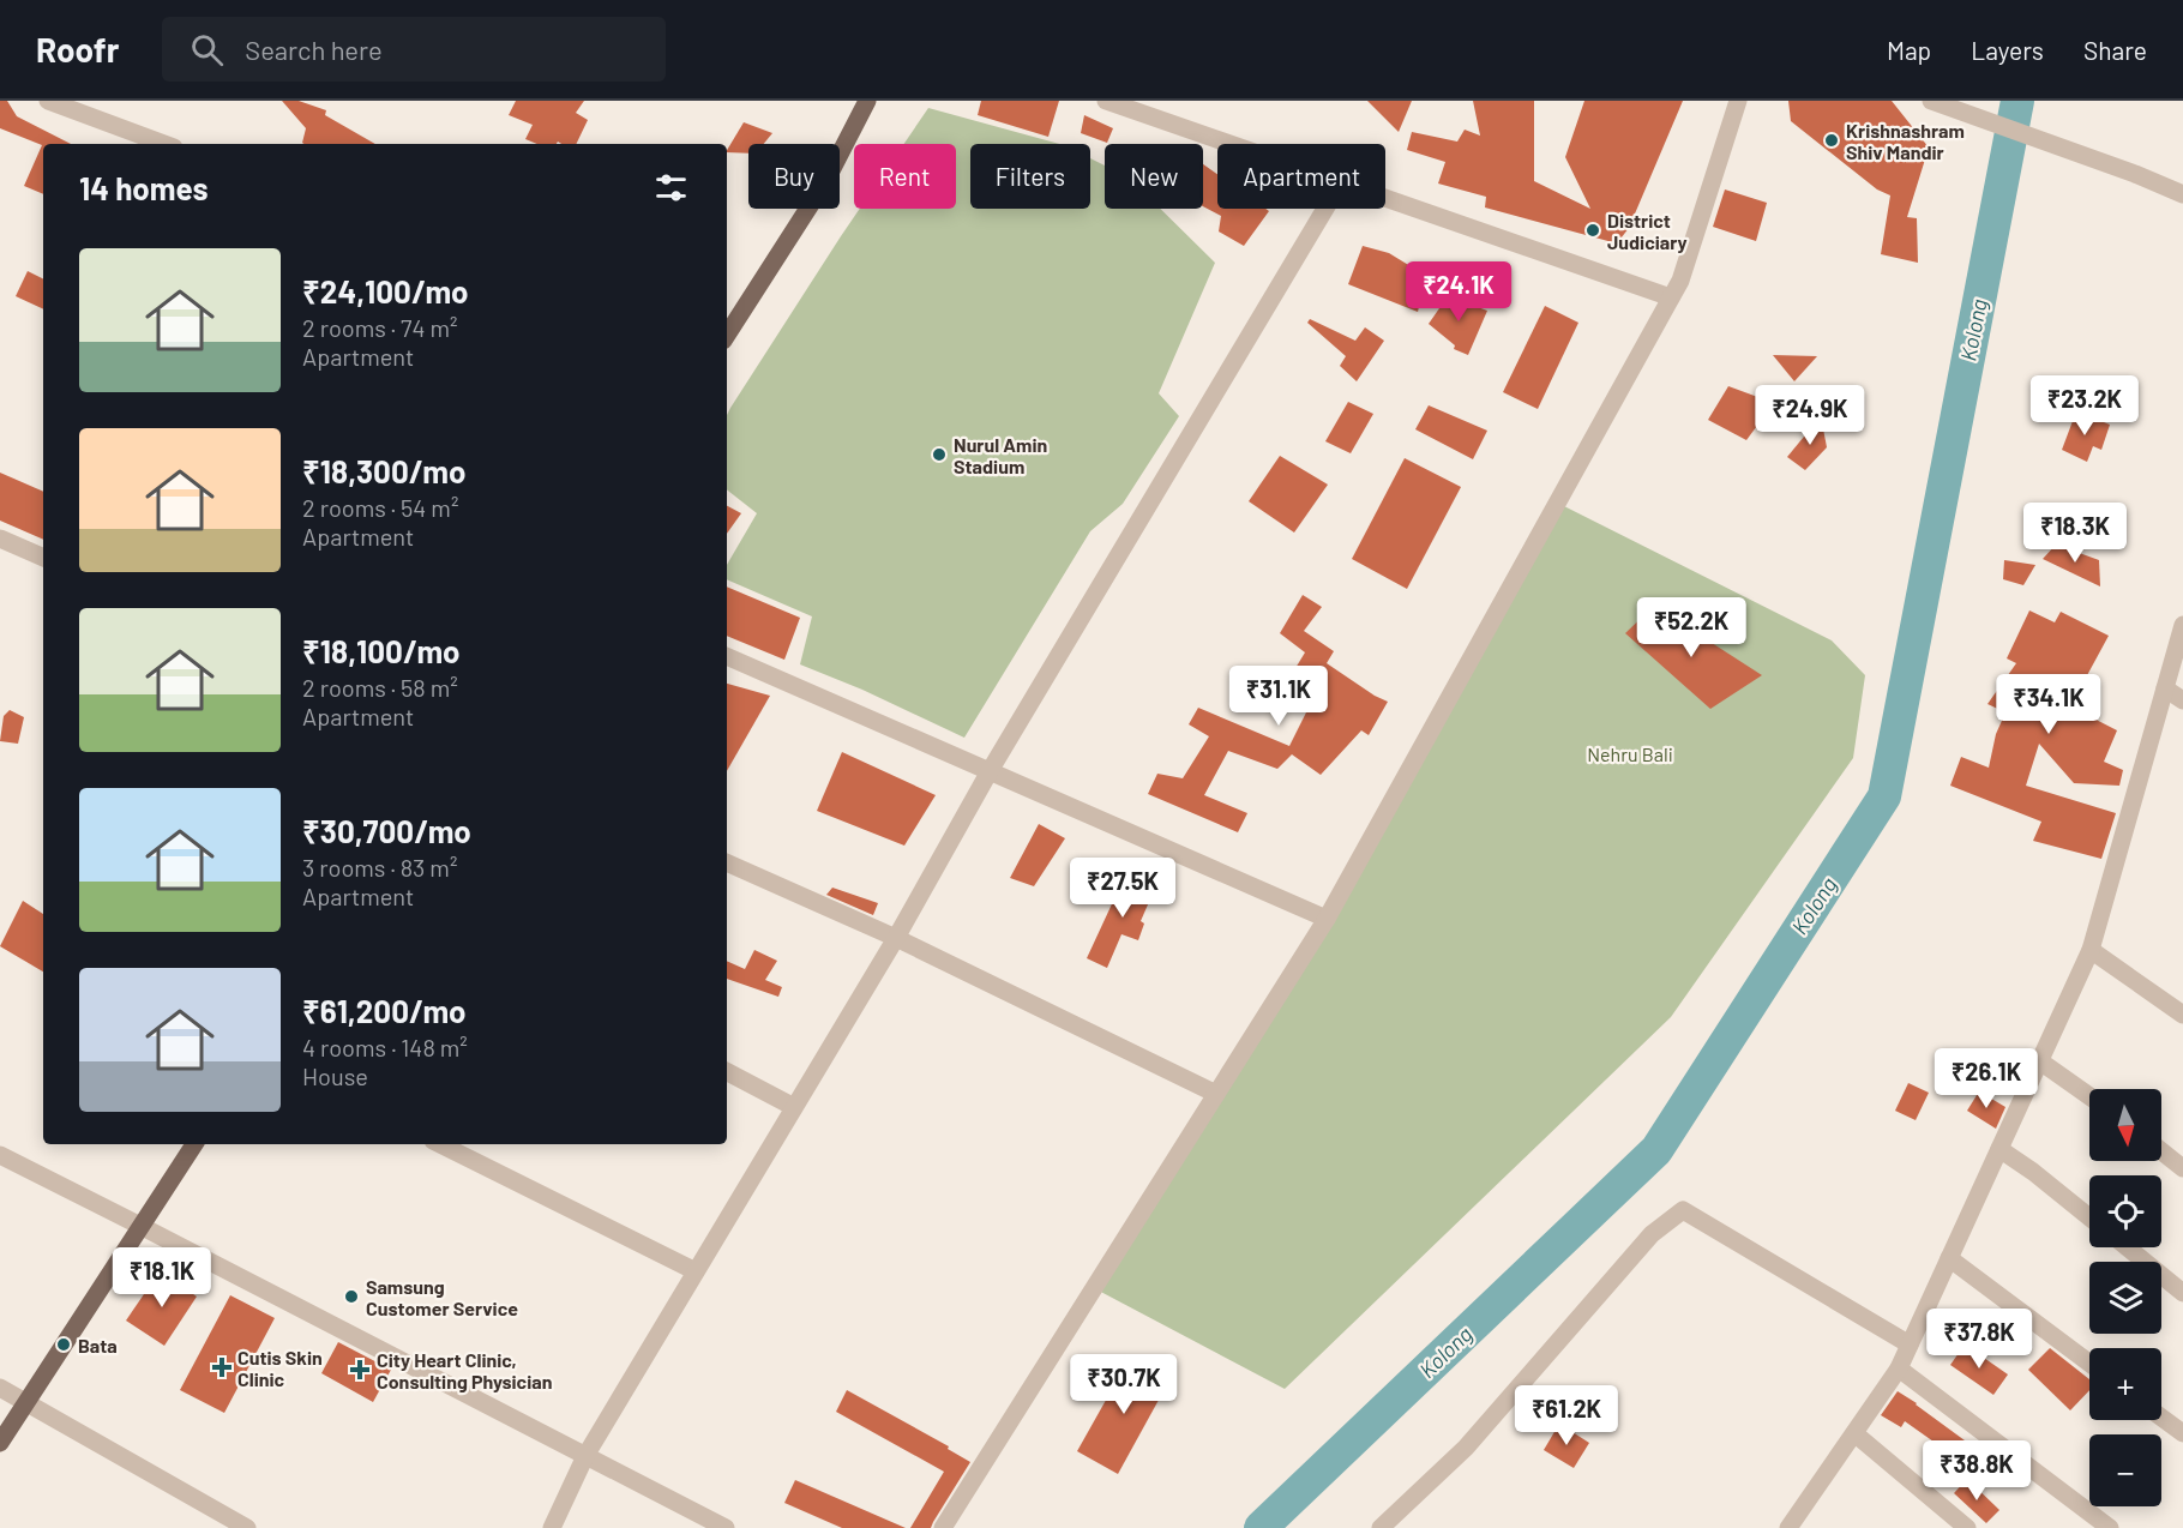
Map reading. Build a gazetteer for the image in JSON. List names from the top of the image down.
{
  "water": ["Kolong"],
  "parks": ["Nehru Bali"],
  "places": {
    "other": [
      "Krishnashram Shiv Mandir",
      "District Judiciary",
      "Nurul Amin Stadium",
      "Samsung Customer Service",
      "Bata"
    ],
    "health": ["Cutis Skin Clinic", "City Heart Clinic, Consulting Physician"]
  },
  "north": "bottom",
  "page": {
    "header": "Roofr",
    "search": "Search here",
    "nav": ["Map", "Layers", "Share"],
    "chip": [
      "Buy",
      "Rent",
      "Filters",
      "New",
      "Apartment"
    ],
    "heading": "14 homes",
    "list": [
      {
        "name": "₹24,100/mo",
        "note": "2 rooms · 74 m² · Apartment"
      },
      {
        "name": "₹18,300/mo",
        "note": "2 rooms · 54 m² · Apartment"
      },
      {
        "name": "₹18,100/mo",
        "note": "2 rooms · 58 m² · Apartment"
      },
      {
        "name": "₹30,700/mo",
        "note": "3 rooms · 83 m² · Apartment"
      },
      {
        "name": "₹61,200/mo",
        "note": "4 rooms · 148 m² · House"
      }
    ],
    "price": [
      "₹24.1K",
      "₹23.2K",
      "₹24.9K",
      "₹18.3K",
      "₹52.2K",
      "₹31.1K",
      "₹34.1K",
      "₹27.5K",
      "₹26.1K",
      "₹18.1K",
      "₹37.8K",
      "₹30.7K",
      "₹61.2K",
      "₹38.8K"
    ],
    "map_buttons": ["+", "−"]
  }
}
